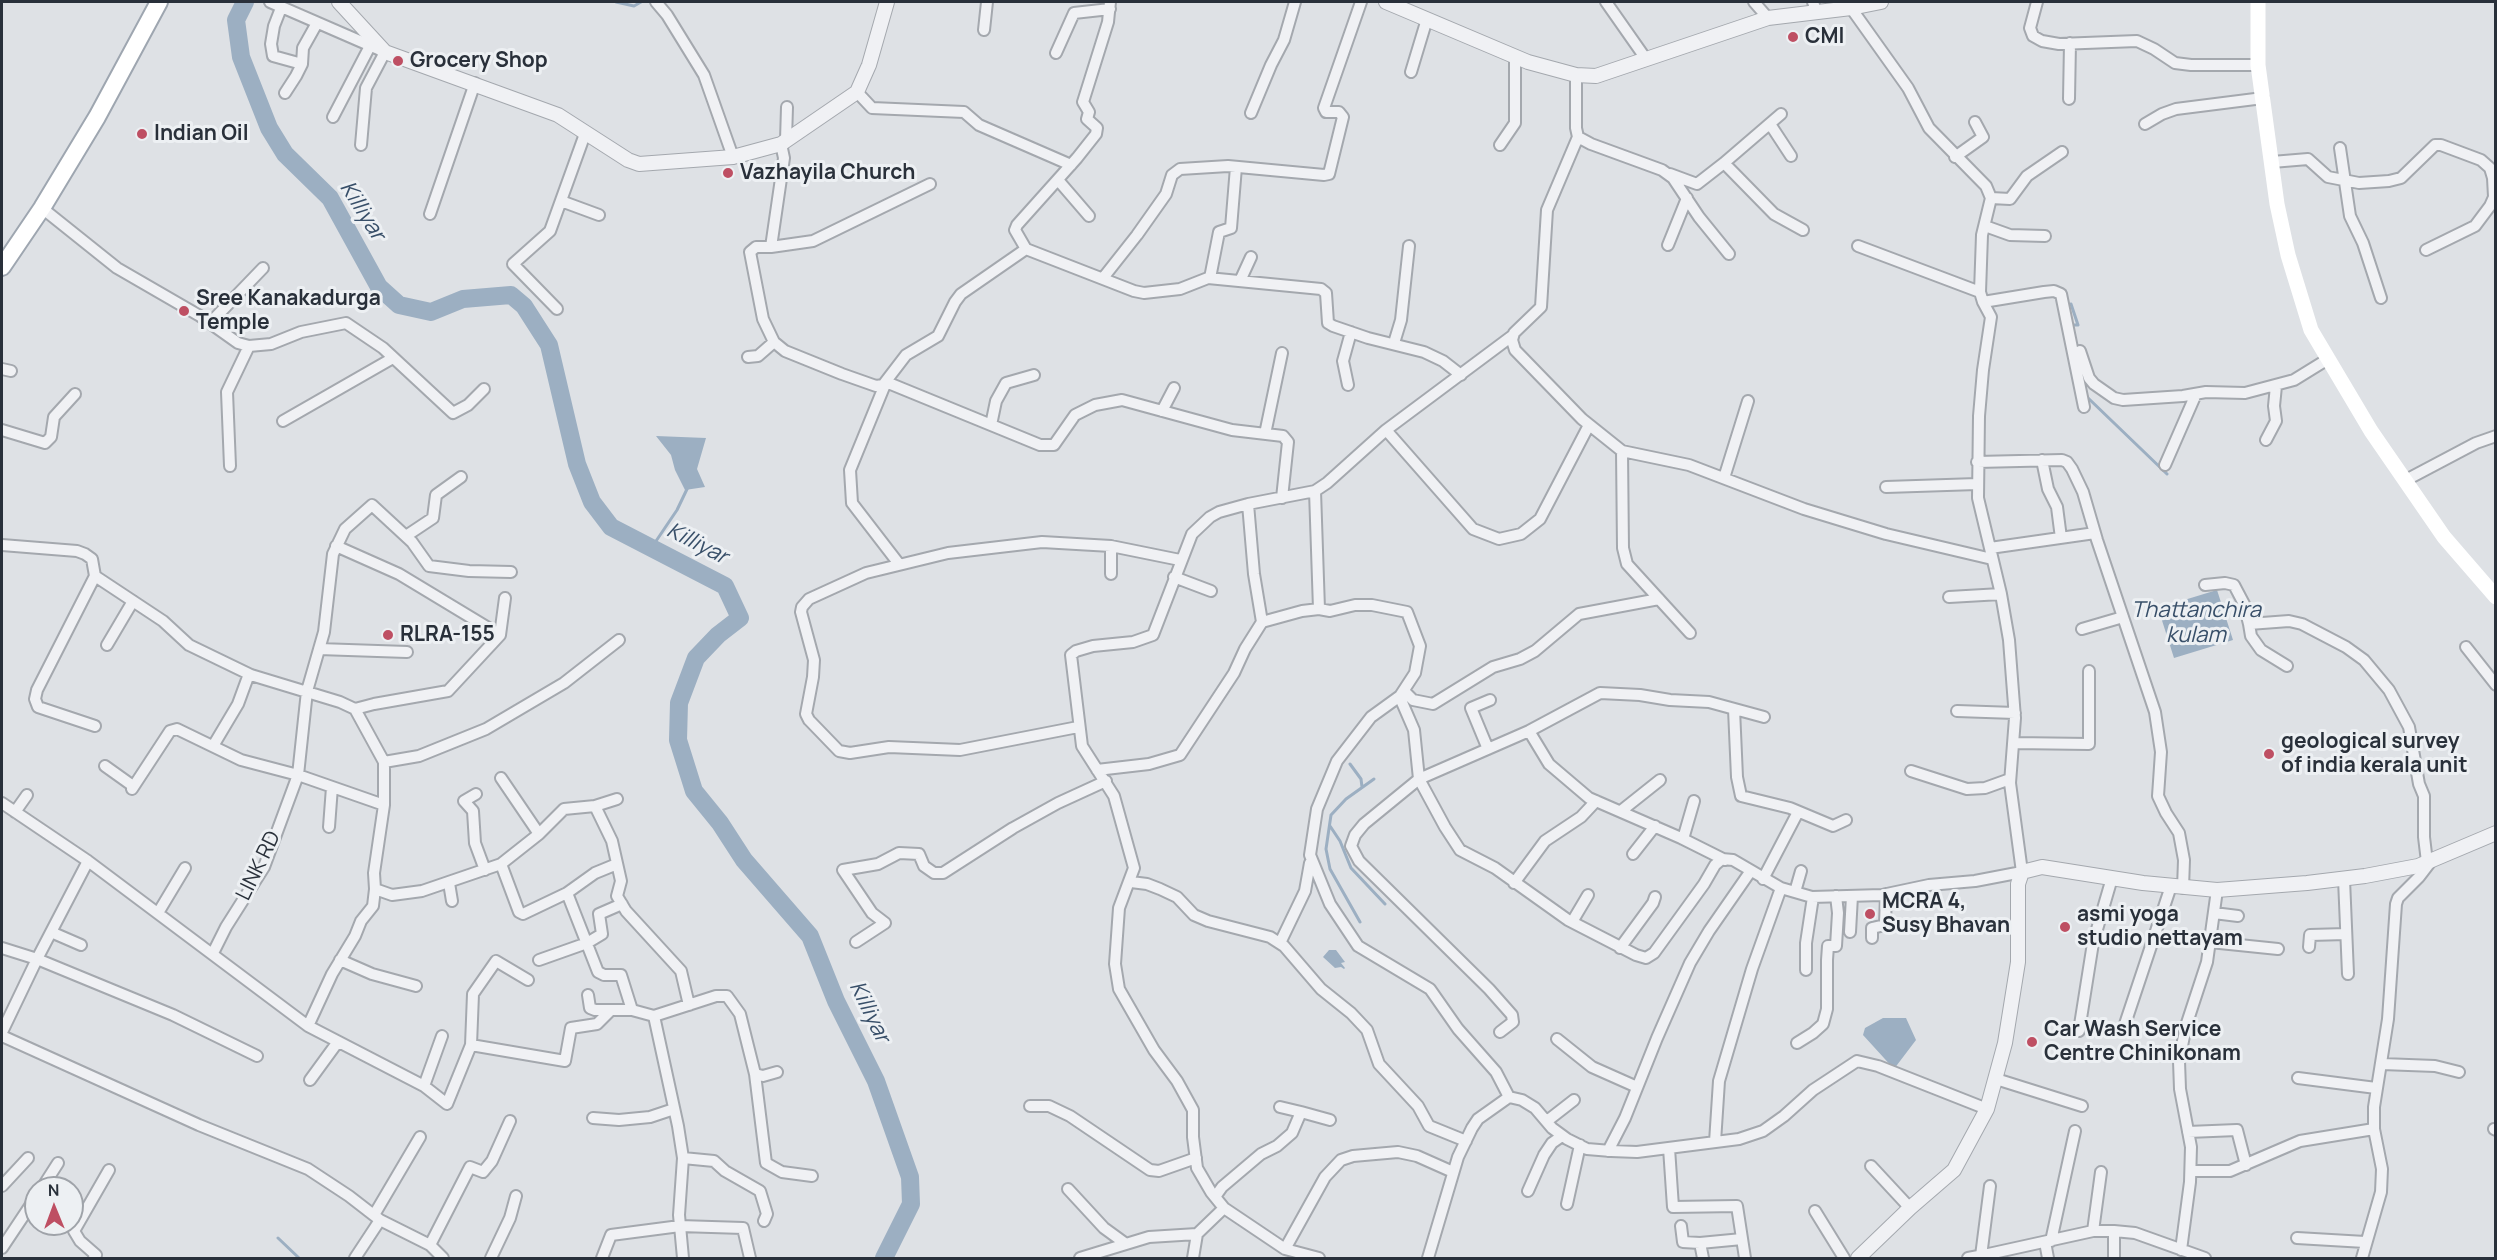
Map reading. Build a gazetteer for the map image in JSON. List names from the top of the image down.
{
  "streets": {
    "street": ["LINK RD"]
  },
  "water": ["Killiyar", "Thattanchira kulam"],
  "places": [
    "CMI",
    "Grocery Shop",
    "Indian Oil",
    "Vazhayila Church",
    "Sree Kanakadurga Temple",
    "RLRA-155",
    "geological survey of india kerala unit",
    "MCRA 4, Susy Bhavan",
    "asmi yoga studio nettayam",
    "Car Wash Service Centre Chinikonam"
  ],
  "north": "top"
}
